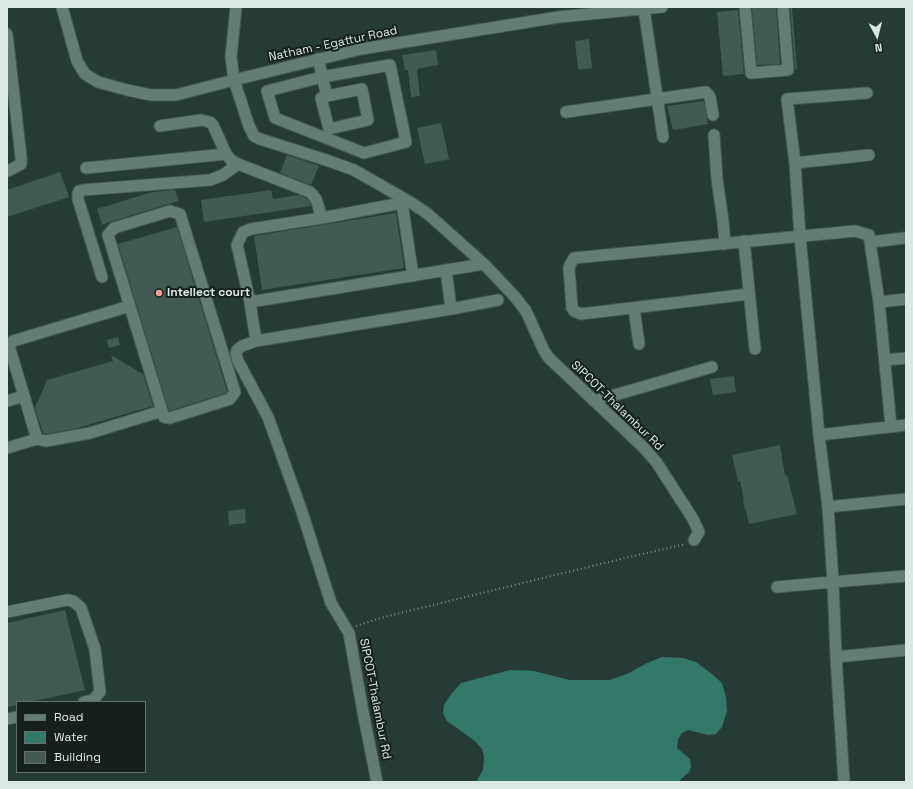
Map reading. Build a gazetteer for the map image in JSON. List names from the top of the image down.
{
  "streets": {
    "street": ["Natham - Egattur Road", "SIPCOT-Thalambur Rd"]
  },
  "crossings": [
    ["Natham - Egattur Road", "SIPCOT-Thalambur Rd"]
  ],
  "places": ["Intellect court"],
  "legend": ["Road", "Water", "Building"],
  "north": "bottom"
}
